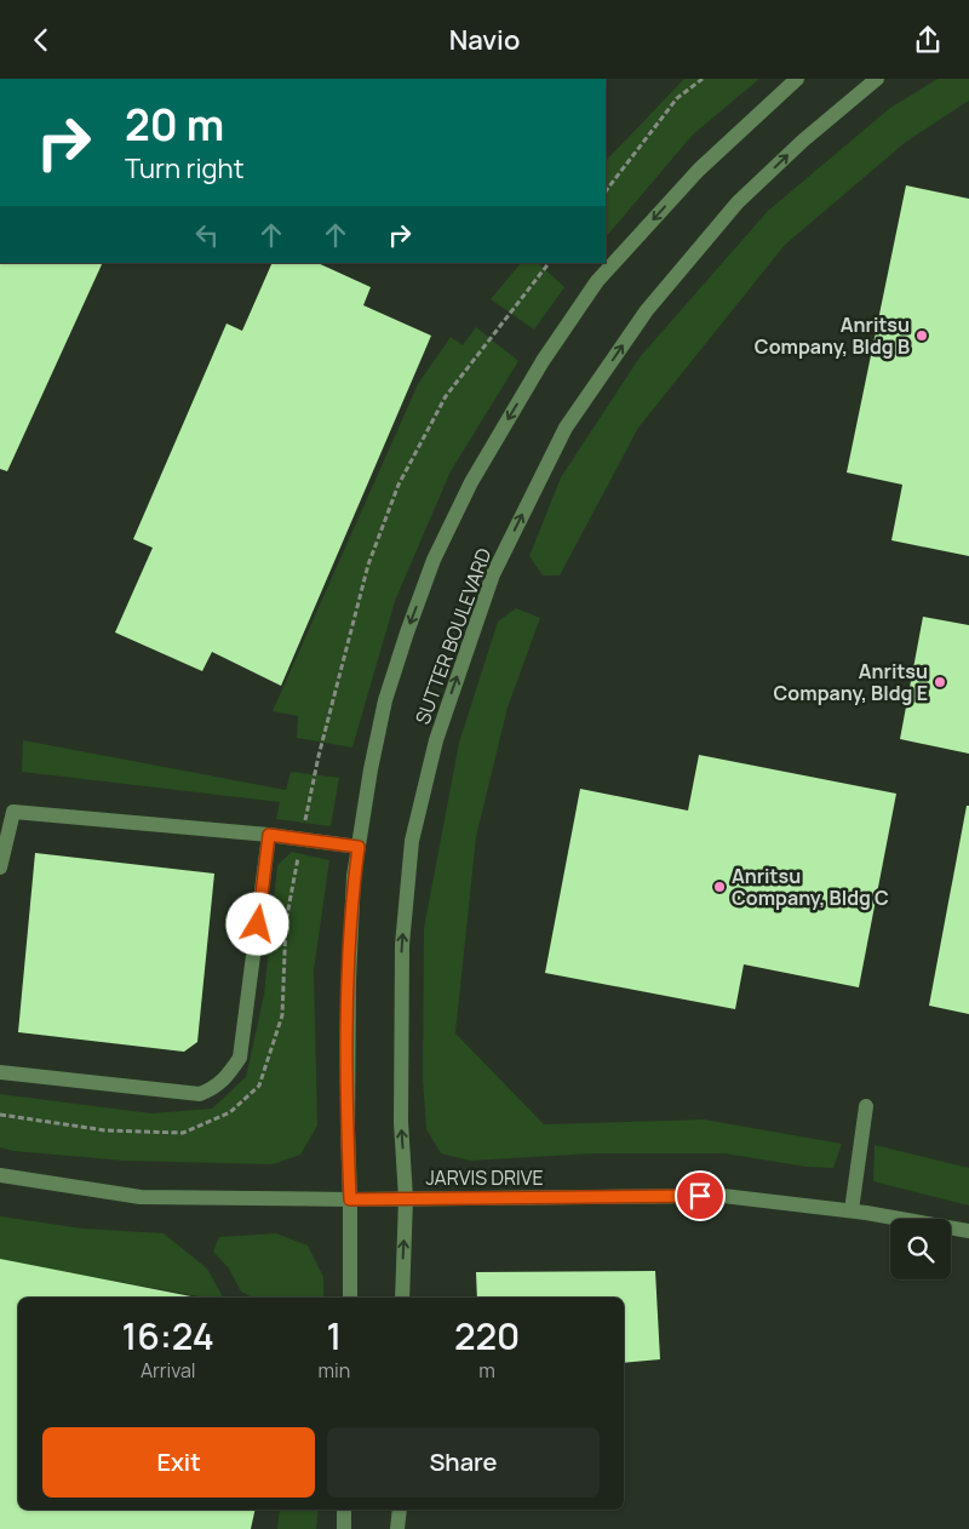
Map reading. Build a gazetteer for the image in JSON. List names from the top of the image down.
{
  "streets": {
    "street": ["SUTTER BOULEVARD", "JARVIS DRIVE"]
  },
  "crossings": [
    ["SUTTER BOULEVARD", "JARVIS DRIVE"]
  ],
  "places": ["Anritsu Company, Bldg B", "Anritsu Company, Bldg E", "Anritsu Company, Bldg C"],
  "page": {
    "header": "Navio",
    "turn": ["20 m", "Turn right"],
    "eta": [
      "16:24",
      "Arrival",
      "1",
      "min",
      "220",
      "m"
    ],
    "buttons": ["Exit", "Share"]
  }
}
